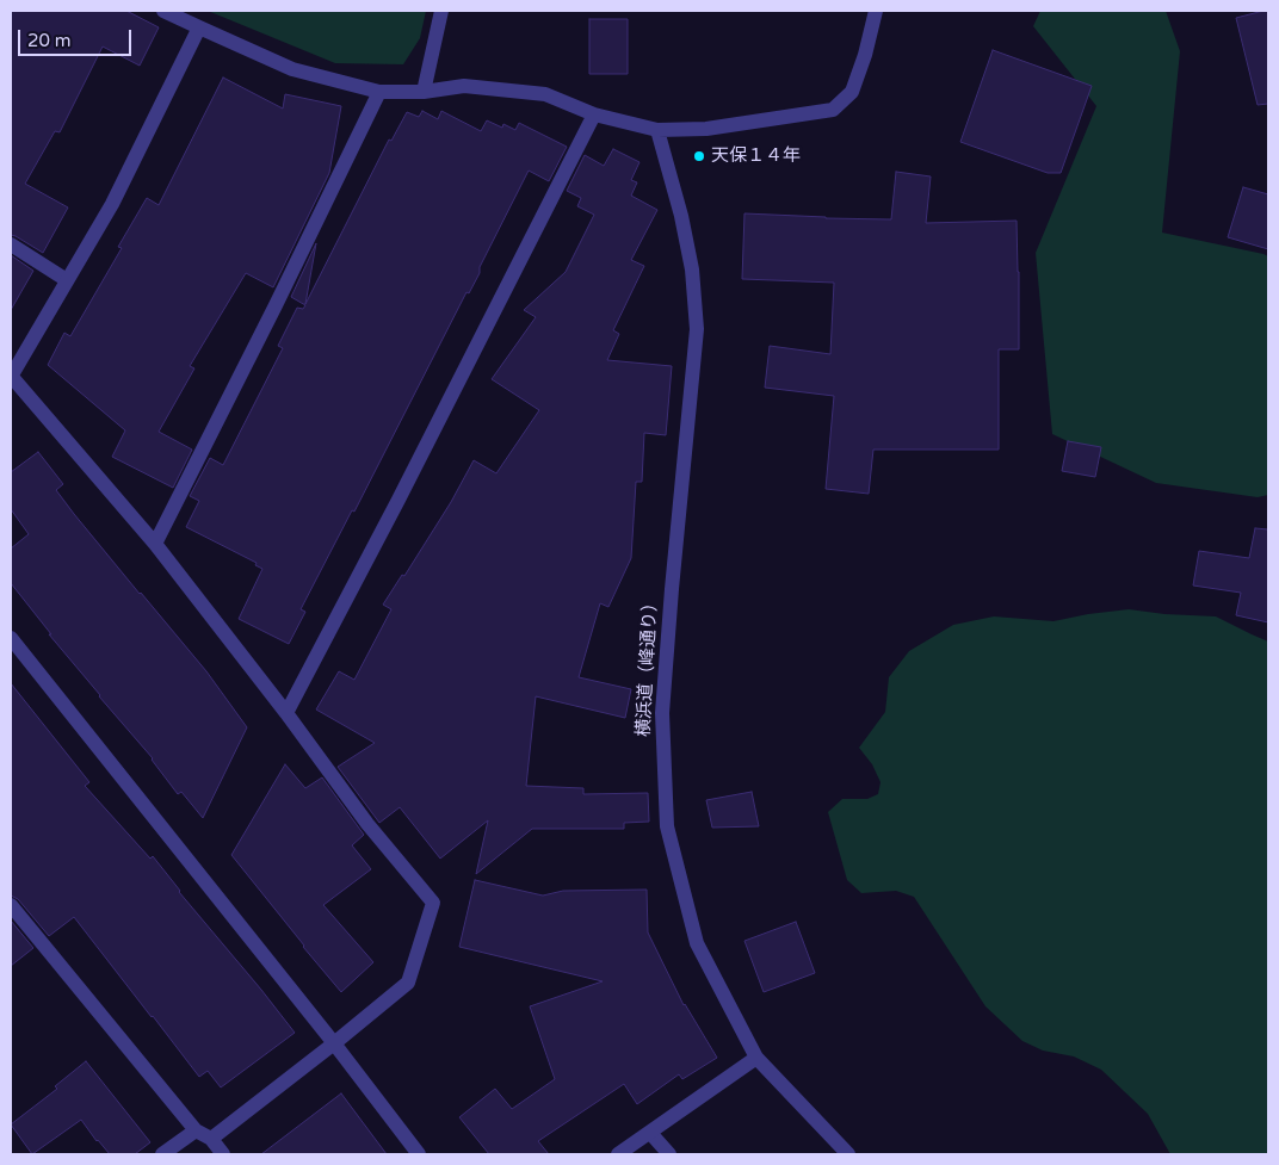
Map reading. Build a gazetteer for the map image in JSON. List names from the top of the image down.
{
  "streets": {
    "street": ["横浜道（峰通り）"]
  },
  "places": ["天保１４年"],
  "scale_bar": "20 m"
}
